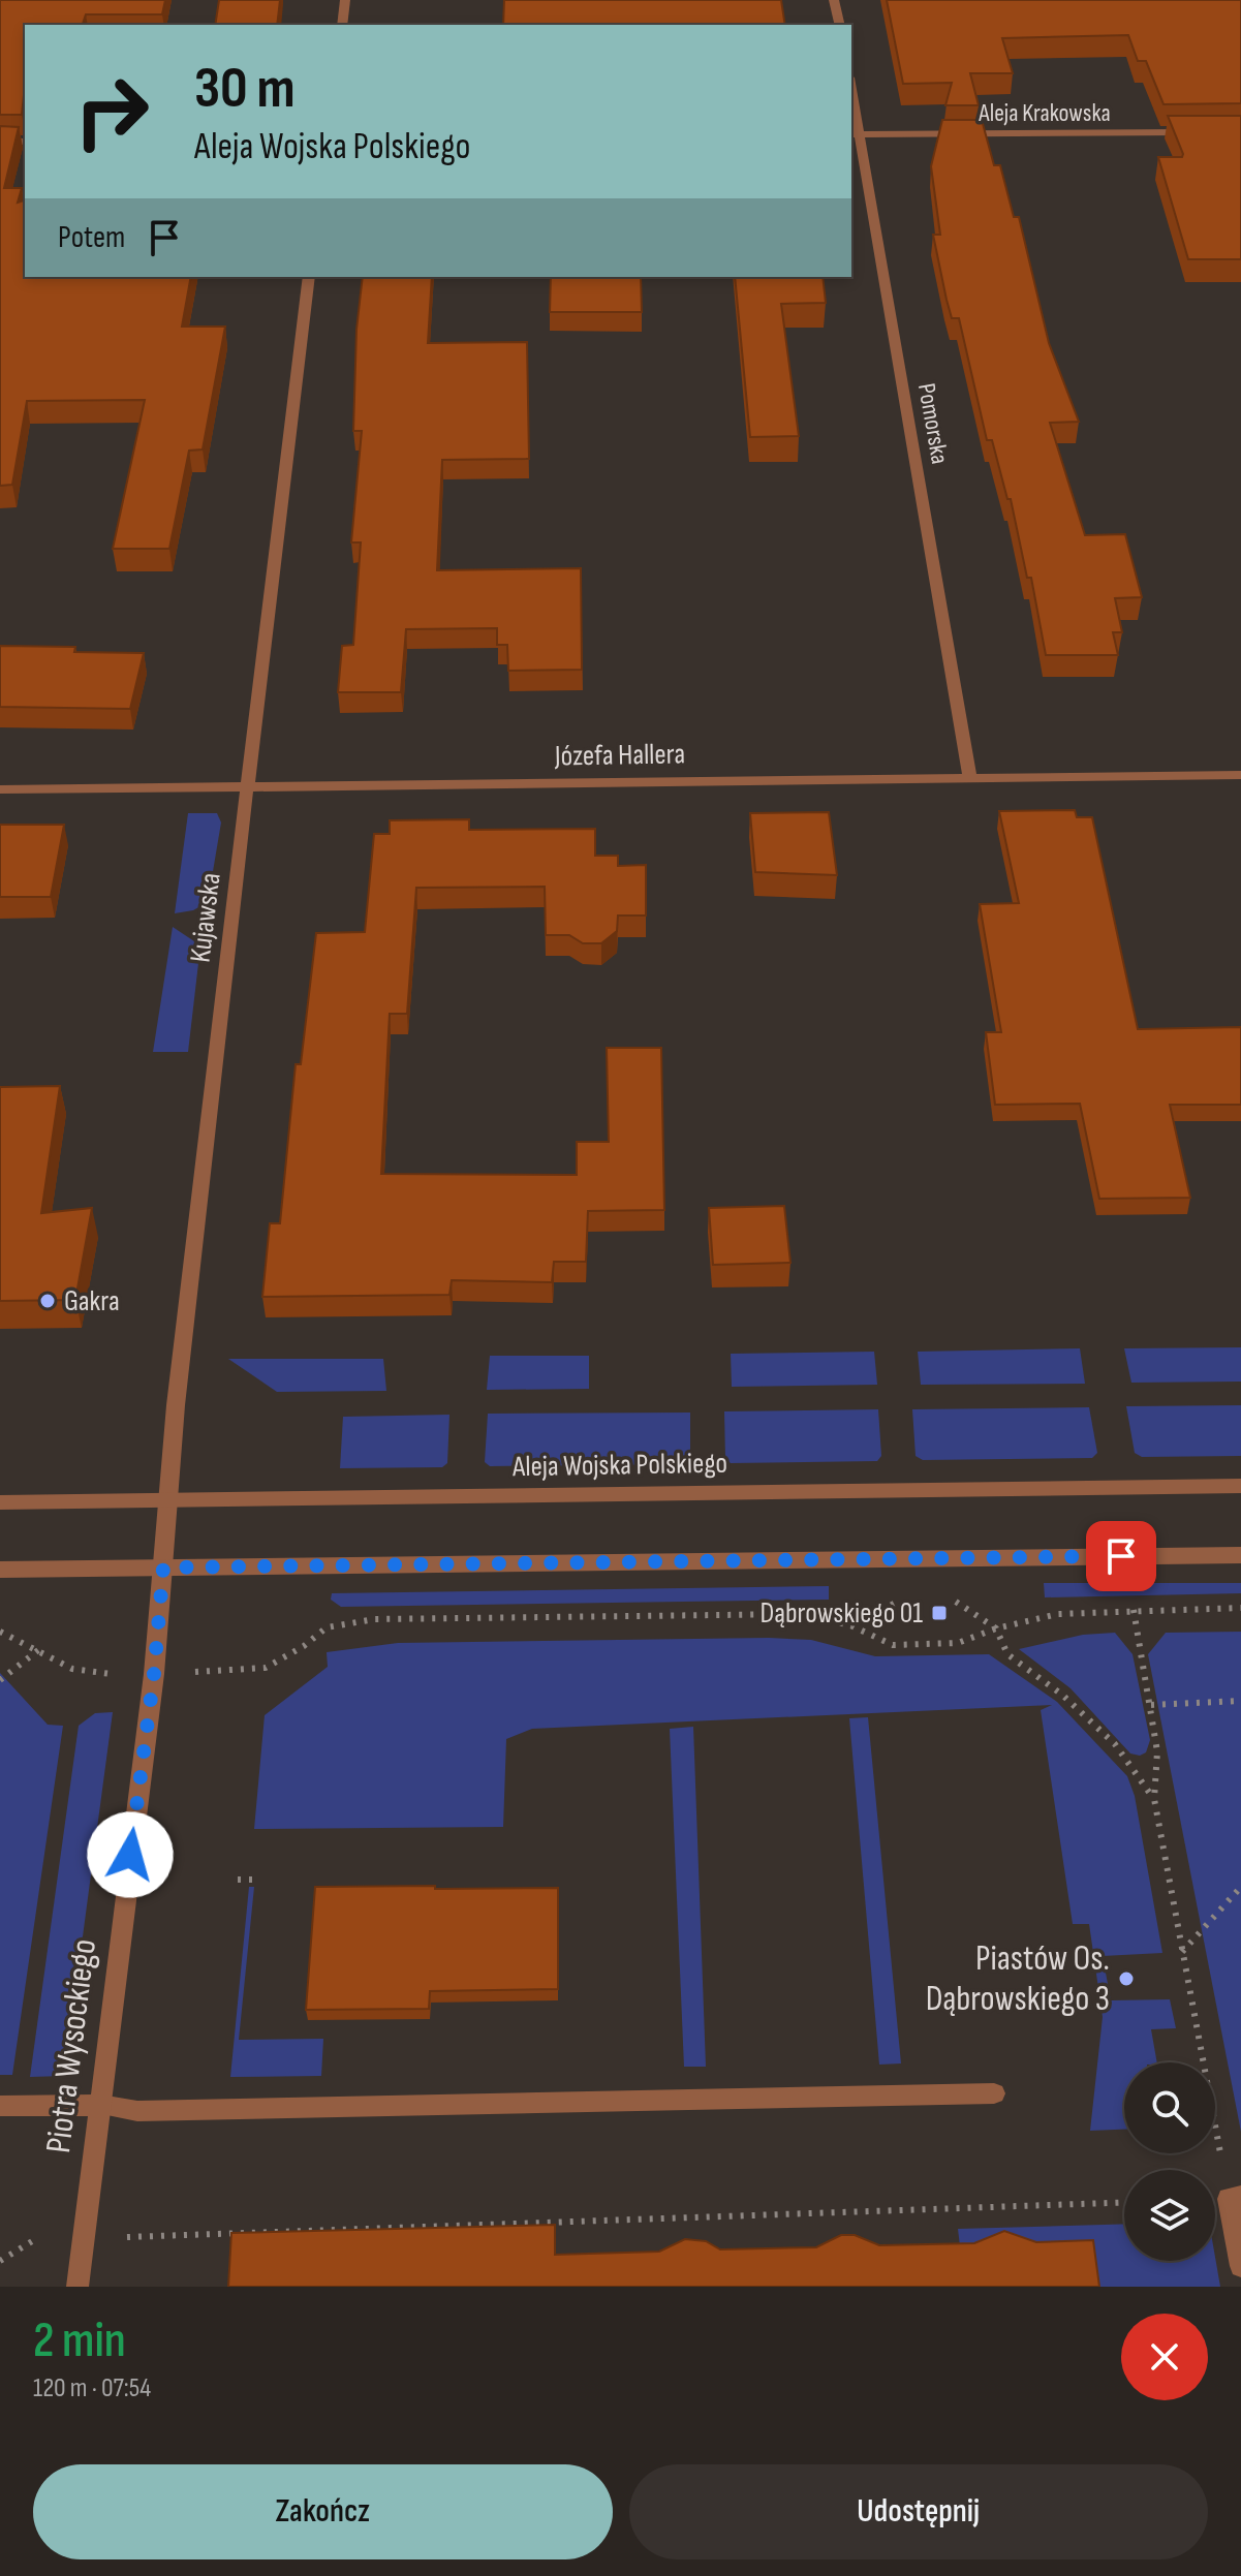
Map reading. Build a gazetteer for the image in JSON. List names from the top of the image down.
{
  "streets": {
    "street": [
      "Aleja Krakowska",
      "Pomorska",
      "Józefa Hallera",
      "Kujawska",
      "Aleja Wojska Polskiego",
      "Piotra Wysockiego"
    ]
  },
  "crossings": [
    ["Aleja Krakowska", "Pomorska"],
    ["Pomorska", "Józefa Hallera"],
    ["Józefa Hallera", "Kujawska"],
    ["Kujawska", "Aleja Wojska Polskiego"],
    ["Kujawska", "Piotra Wysockiego"]
  ],
  "places": {
    "other": ["Gakra", "Piastów Os. Dąbrowskiego 3"],
    "transit": ["Dąbrowskiego 01"]
  },
  "page": {
    "turn": ["30 m", "Aleja Wojska Polskiego"],
    "then": "Potem",
    "heading": ["2 min", "120 m · 07:54"],
    "buttons": ["Zakończ", "Udostępnij"]
  }
}
